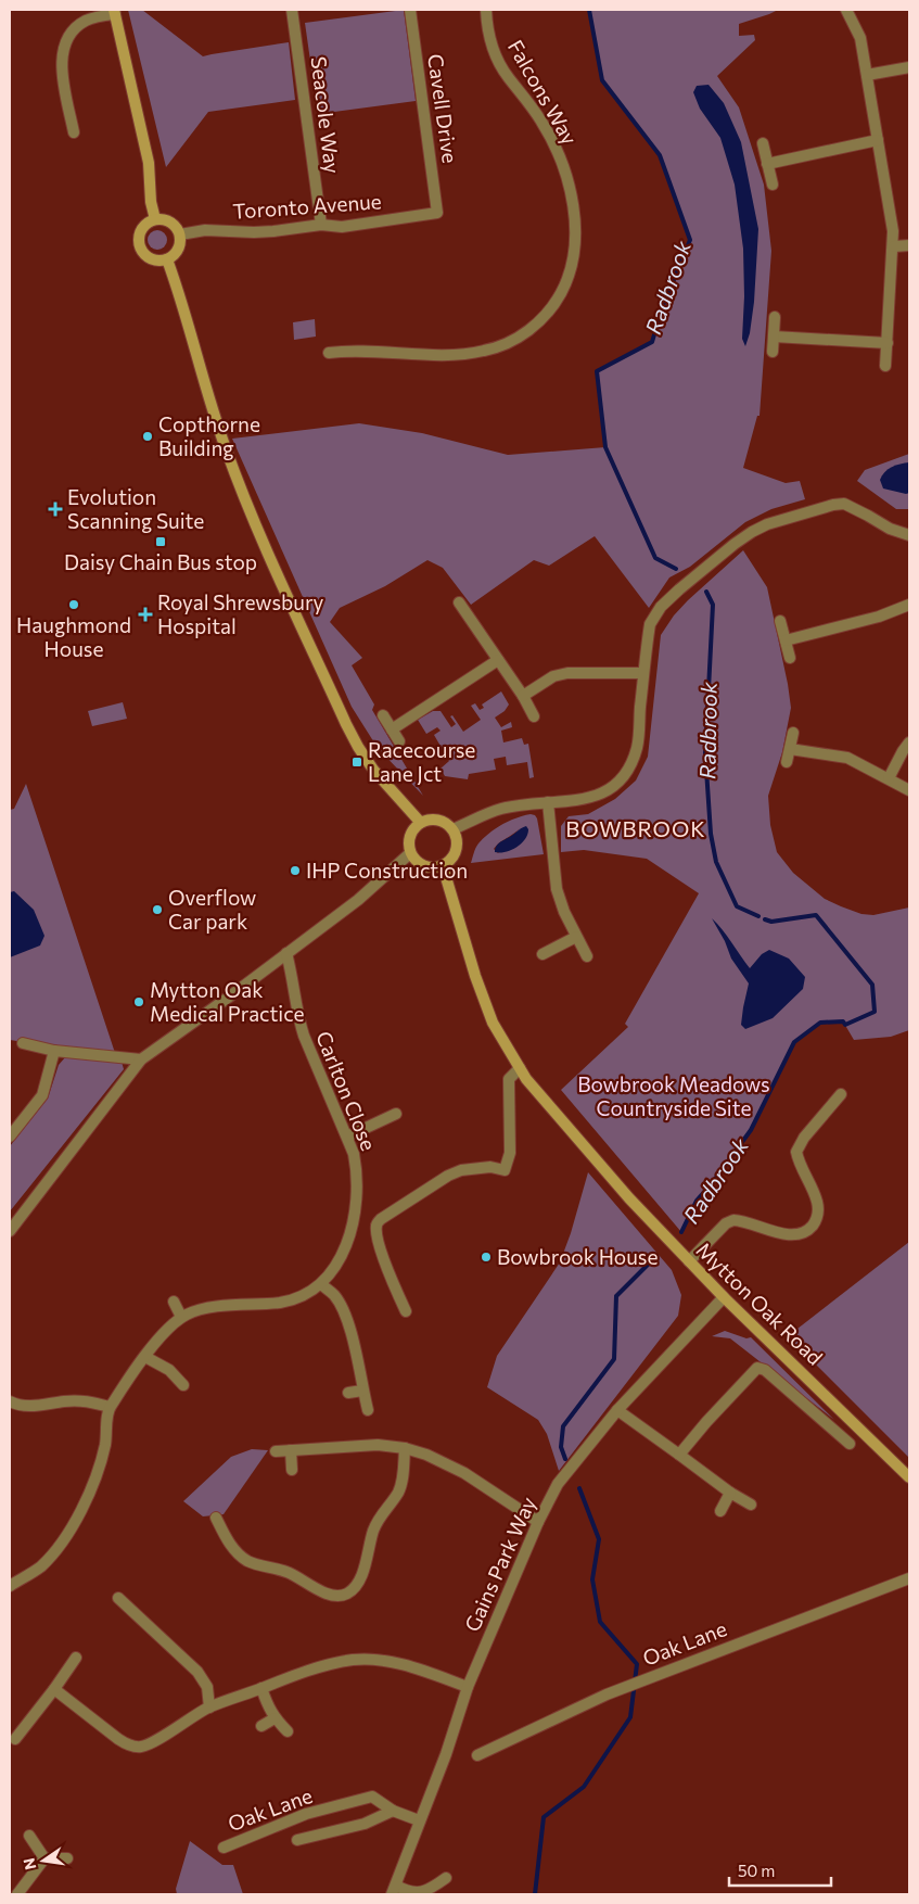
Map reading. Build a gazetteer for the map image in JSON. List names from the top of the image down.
{
  "streets": {
    "main road": ["Mytton Oak Road"],
    "street": [
      "Falcons Way",
      "Cavell Drive",
      "Seacole Way",
      "Toronto Avenue",
      "Carlton Close",
      "Gains Park Way",
      "Oak Lane"
    ]
  },
  "crossings": [
    ["Cavell Drive", "Toronto Avenue"],
    ["Seacole Way", "Toronto Avenue"],
    ["Mytton Oak Road", "Gains Park Way"],
    ["Gains Park Way", "Oak Lane"]
  ],
  "districts": ["BOWBROOK"],
  "water": ["Radbrook"],
  "parks": ["Bowbrook Meadows Countryside Site"],
  "places": {
    "other": [
      "Copthorne Building",
      "Haughmond House",
      "IHP Construction",
      "Overflow Car park",
      "Mytton Oak Medical Practice",
      "Bowbrook House"
    ],
    "health": ["Evolution Scanning Suite", "Royal Shrewsbury Hospital"],
    "transit": ["Daisy Chain Bus stop", "Racecourse Lane Jct"]
  },
  "scale_bar": "50 m",
  "north": "left"
}
